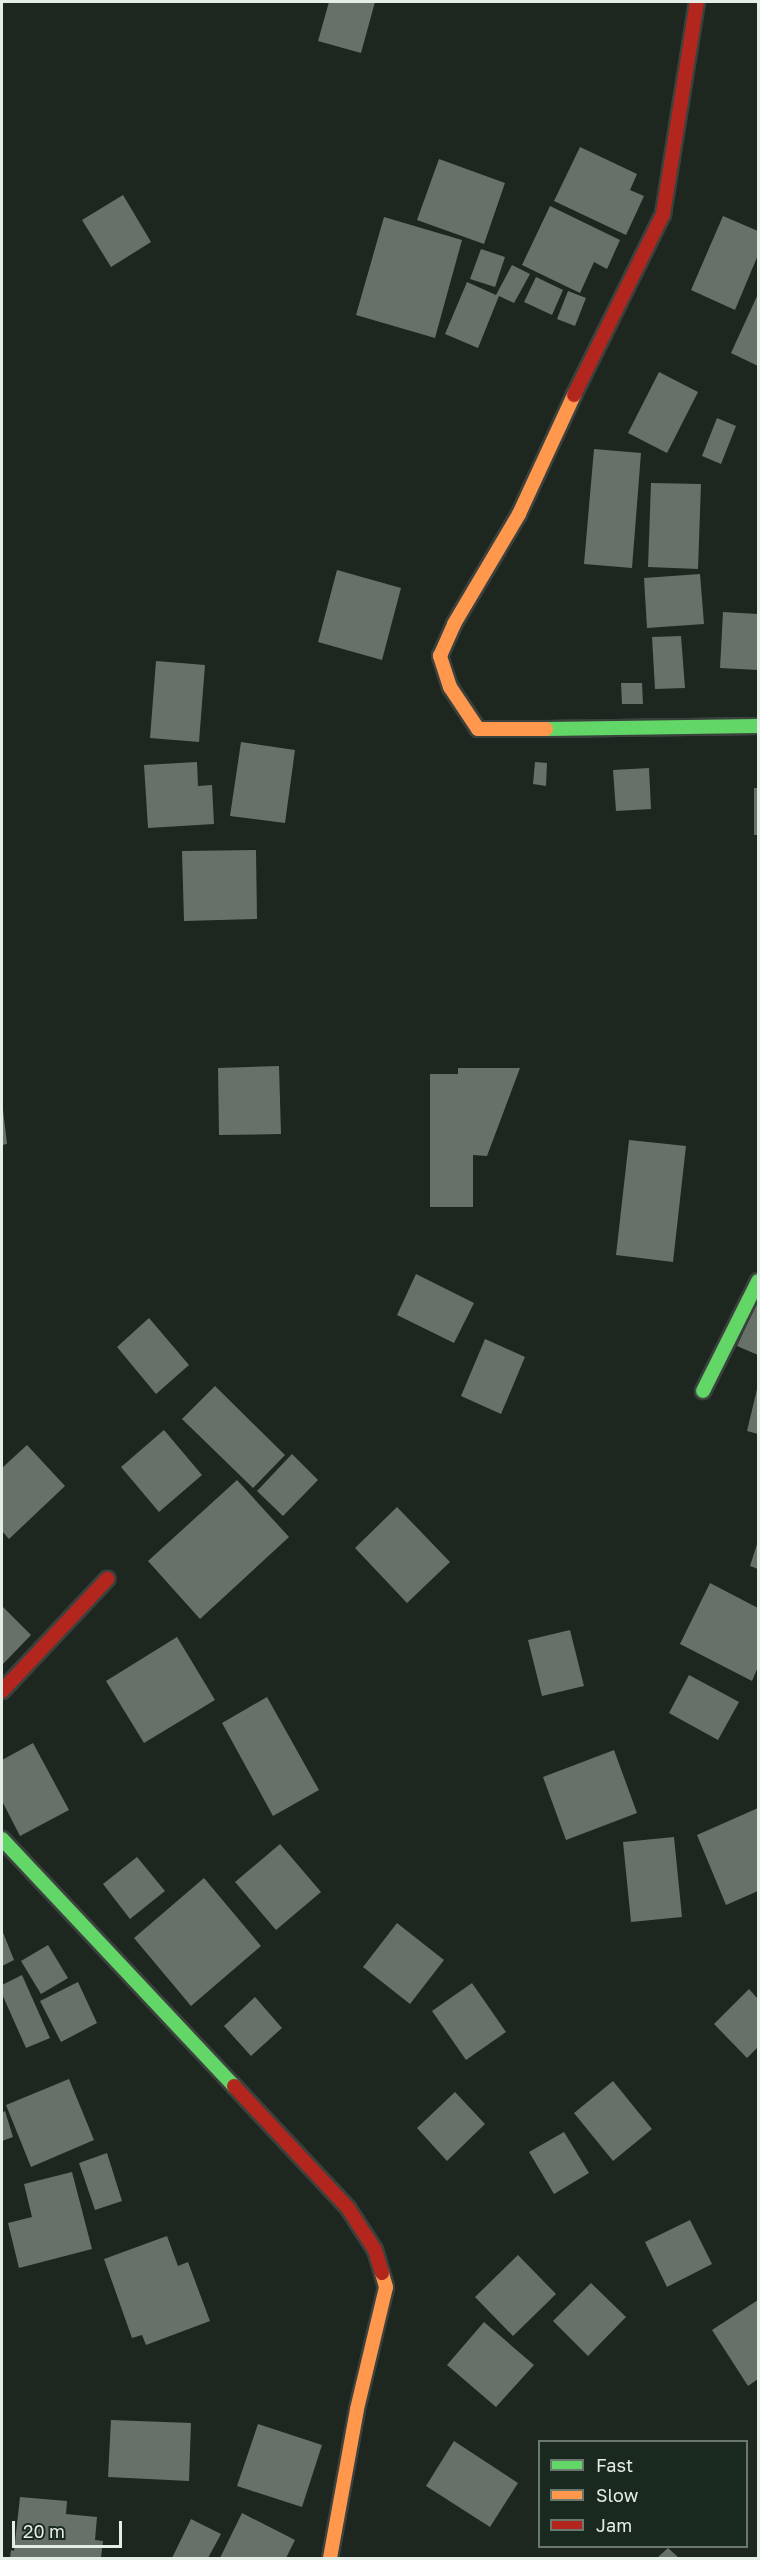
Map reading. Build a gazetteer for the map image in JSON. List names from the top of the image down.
{
  "legend": ["Fast", "Slow", "Jam"],
  "scale_bar": "20 m"
}
